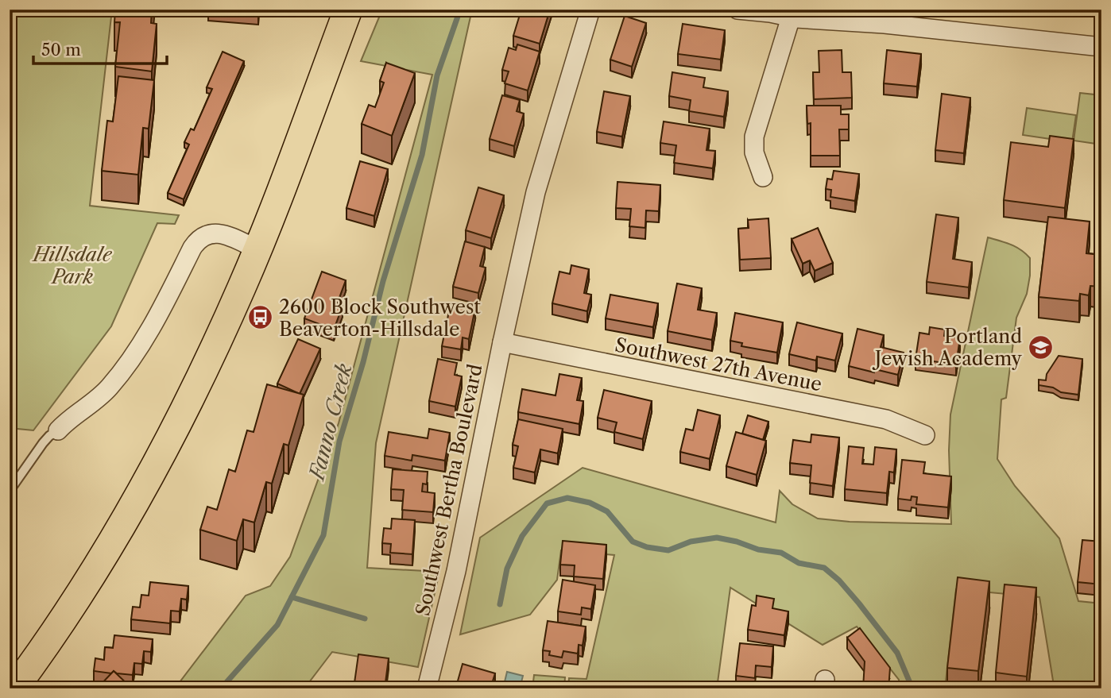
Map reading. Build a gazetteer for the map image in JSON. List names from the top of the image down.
{
  "streets": {
    "street": ["Southwest 27th Avenue", "Southwest Bertha Boulevard"]
  },
  "crossings": [
    ["Southwest 27th Avenue", "Southwest Bertha Boulevard"]
  ],
  "water": ["Fanno Creek"],
  "parks": ["Hillsdale Park"],
  "places": {
    "bus stop": ["2600 Block Southwest Beaverton-Hillsdale"],
    "school or university": ["Portland Jewish Academy"]
  },
  "scale_bar": "50 m"
}
